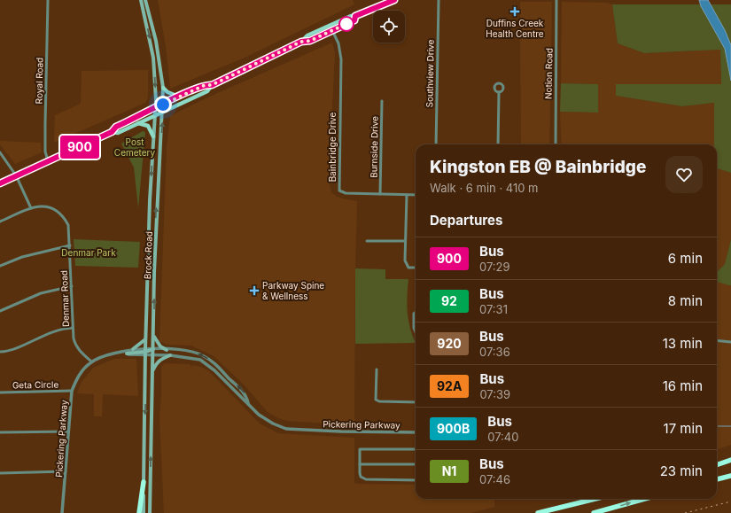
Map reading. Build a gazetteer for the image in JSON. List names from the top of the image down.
{
  "streets": {
    "main road": ["Brock Road"],
    "street": [
      "Southview Drive",
      "Notion Road",
      "Royal Road",
      "Bainbridge Drive",
      "Burnside Drive",
      "Denmar Road",
      "Geta Circle",
      "Pickering Parkway"
    ]
  },
  "crossings": [
    ["Bainbridge Drive", "Burnside Drive"],
    ["Brock Road", "Pickering Parkway"],
    ["Denmar Road", "Pickering Parkway"],
    ["Geta Circle", "Pickering Parkway"]
  ],
  "parks": ["Post Cemetery", "Denmar Park"],
  "places": {
    "health": ["Duffins Creek Health Centre", "Parkway Spine & Wellness"]
  },
  "lines": ["bus line 900"],
  "page": {
    "on_map": "900",
    "heading": [
      ["Kingston EB @ Bainbridge", "Walk · 6 min · 410 m"],
      "Departures"
    ],
    "list": [
      {
        "mark": "900",
        "name": "Bus",
        "note": "07:29",
        "value": "6 min"
      },
      {
        "mark": "92",
        "name": "Bus",
        "note": "07:31",
        "value": "8 min"
      },
      {
        "mark": "920",
        "name": "Bus",
        "note": "07:36",
        "value": "13 min"
      },
      {
        "mark": "92A",
        "name": "Bus",
        "note": "07:39",
        "value": "16 min"
      },
      {
        "mark": "900B",
        "name": "Bus",
        "note": "07:40",
        "value": "17 min"
      },
      {
        "mark": "N1",
        "name": "Bus",
        "note": "07:46",
        "value": "23 min"
      }
    ]
  }
}
